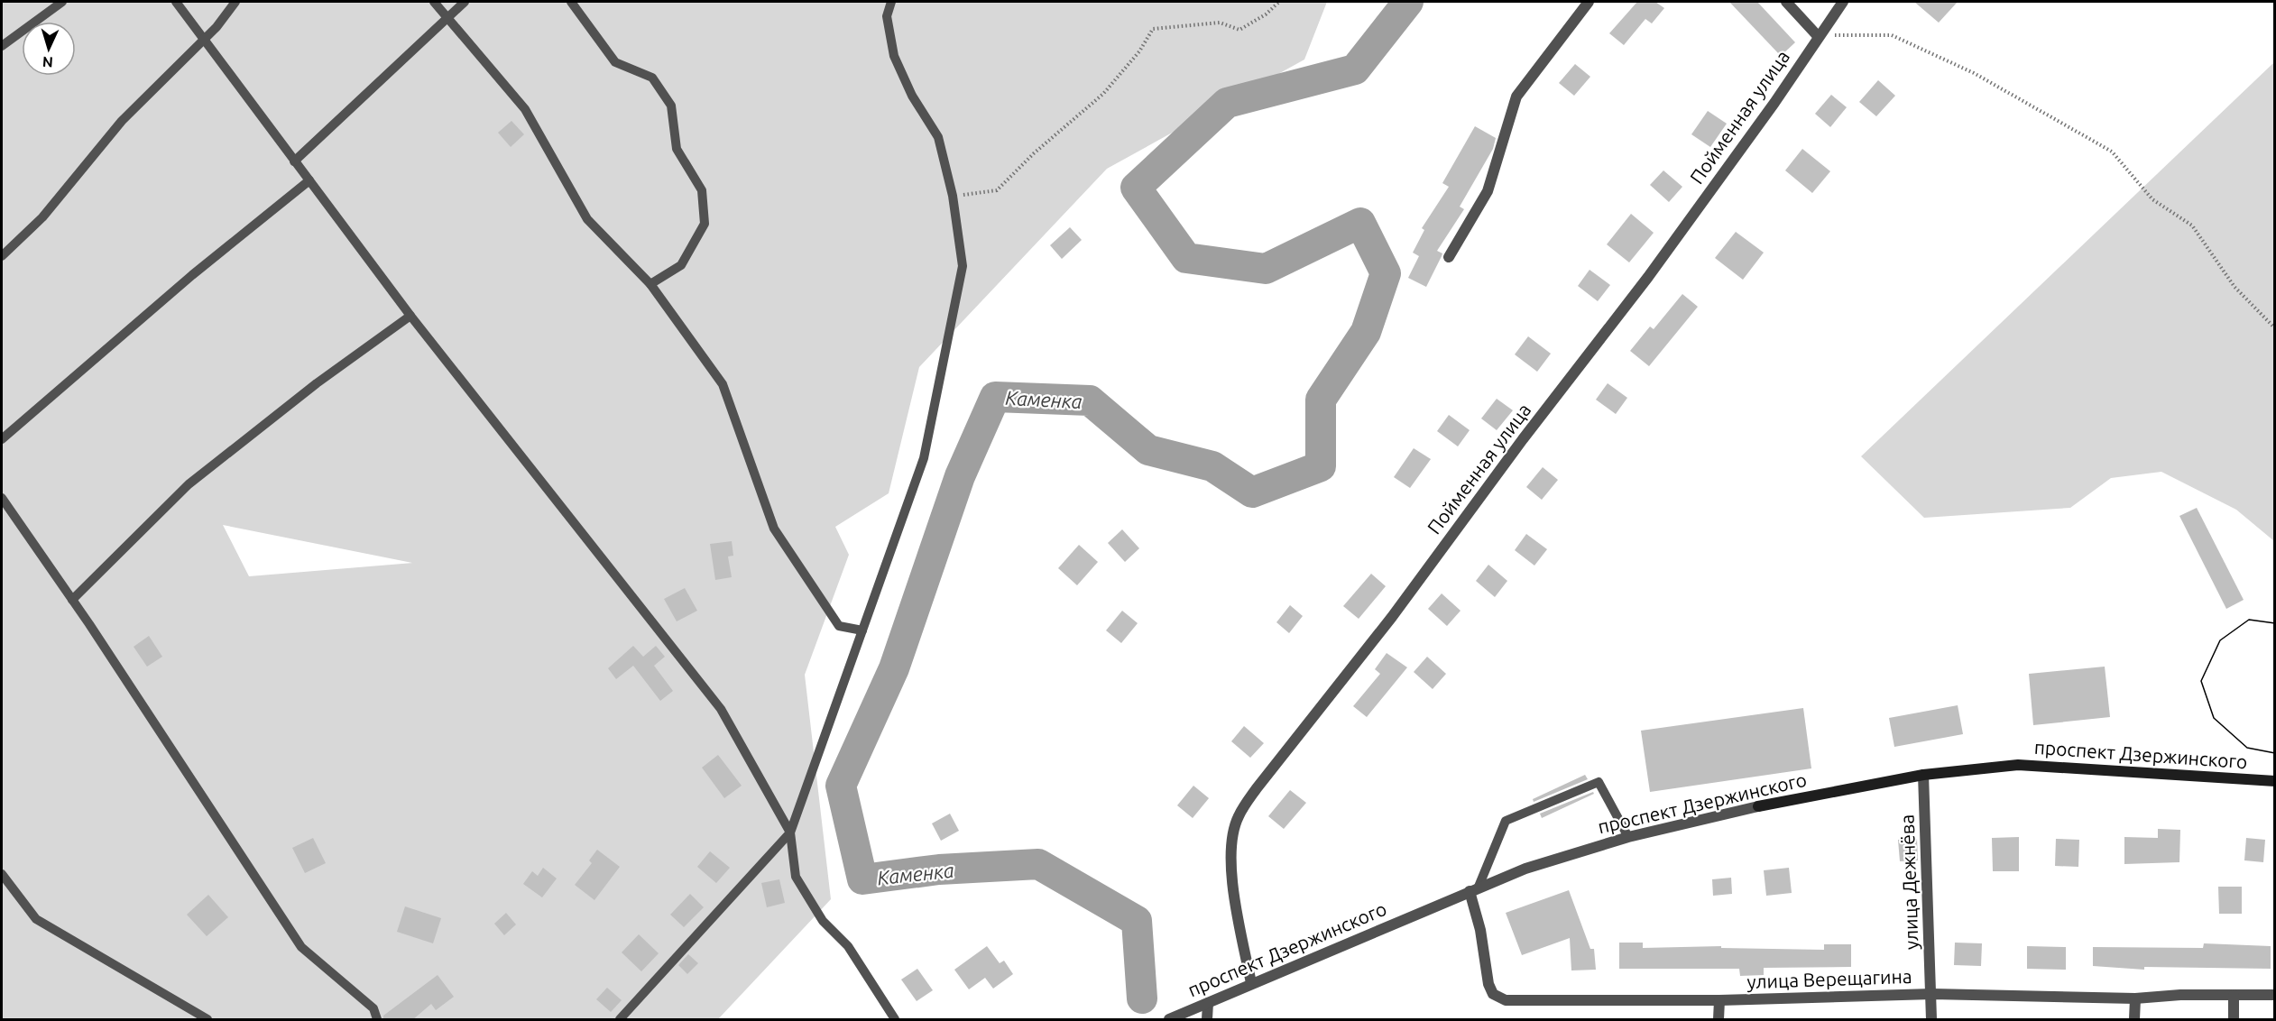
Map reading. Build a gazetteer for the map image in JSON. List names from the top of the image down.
{
  "streets": {
    "main road": ["проспект Дзержинского"],
    "street": ["Пойменная улица", "улица Дежнёва", "улица Верещагина"]
  },
  "crossings": [
    ["Пойменная улица", "проспект Дзержинского"],
    ["проспект Дзержинского", "улица Дежнёва"],
    ["проспект Дзержинского", "улица Верещагина"],
    ["улица Дежнёва", "улица Верещагина"]
  ],
  "water": ["Каменка"],
  "north": "bottom"
}
